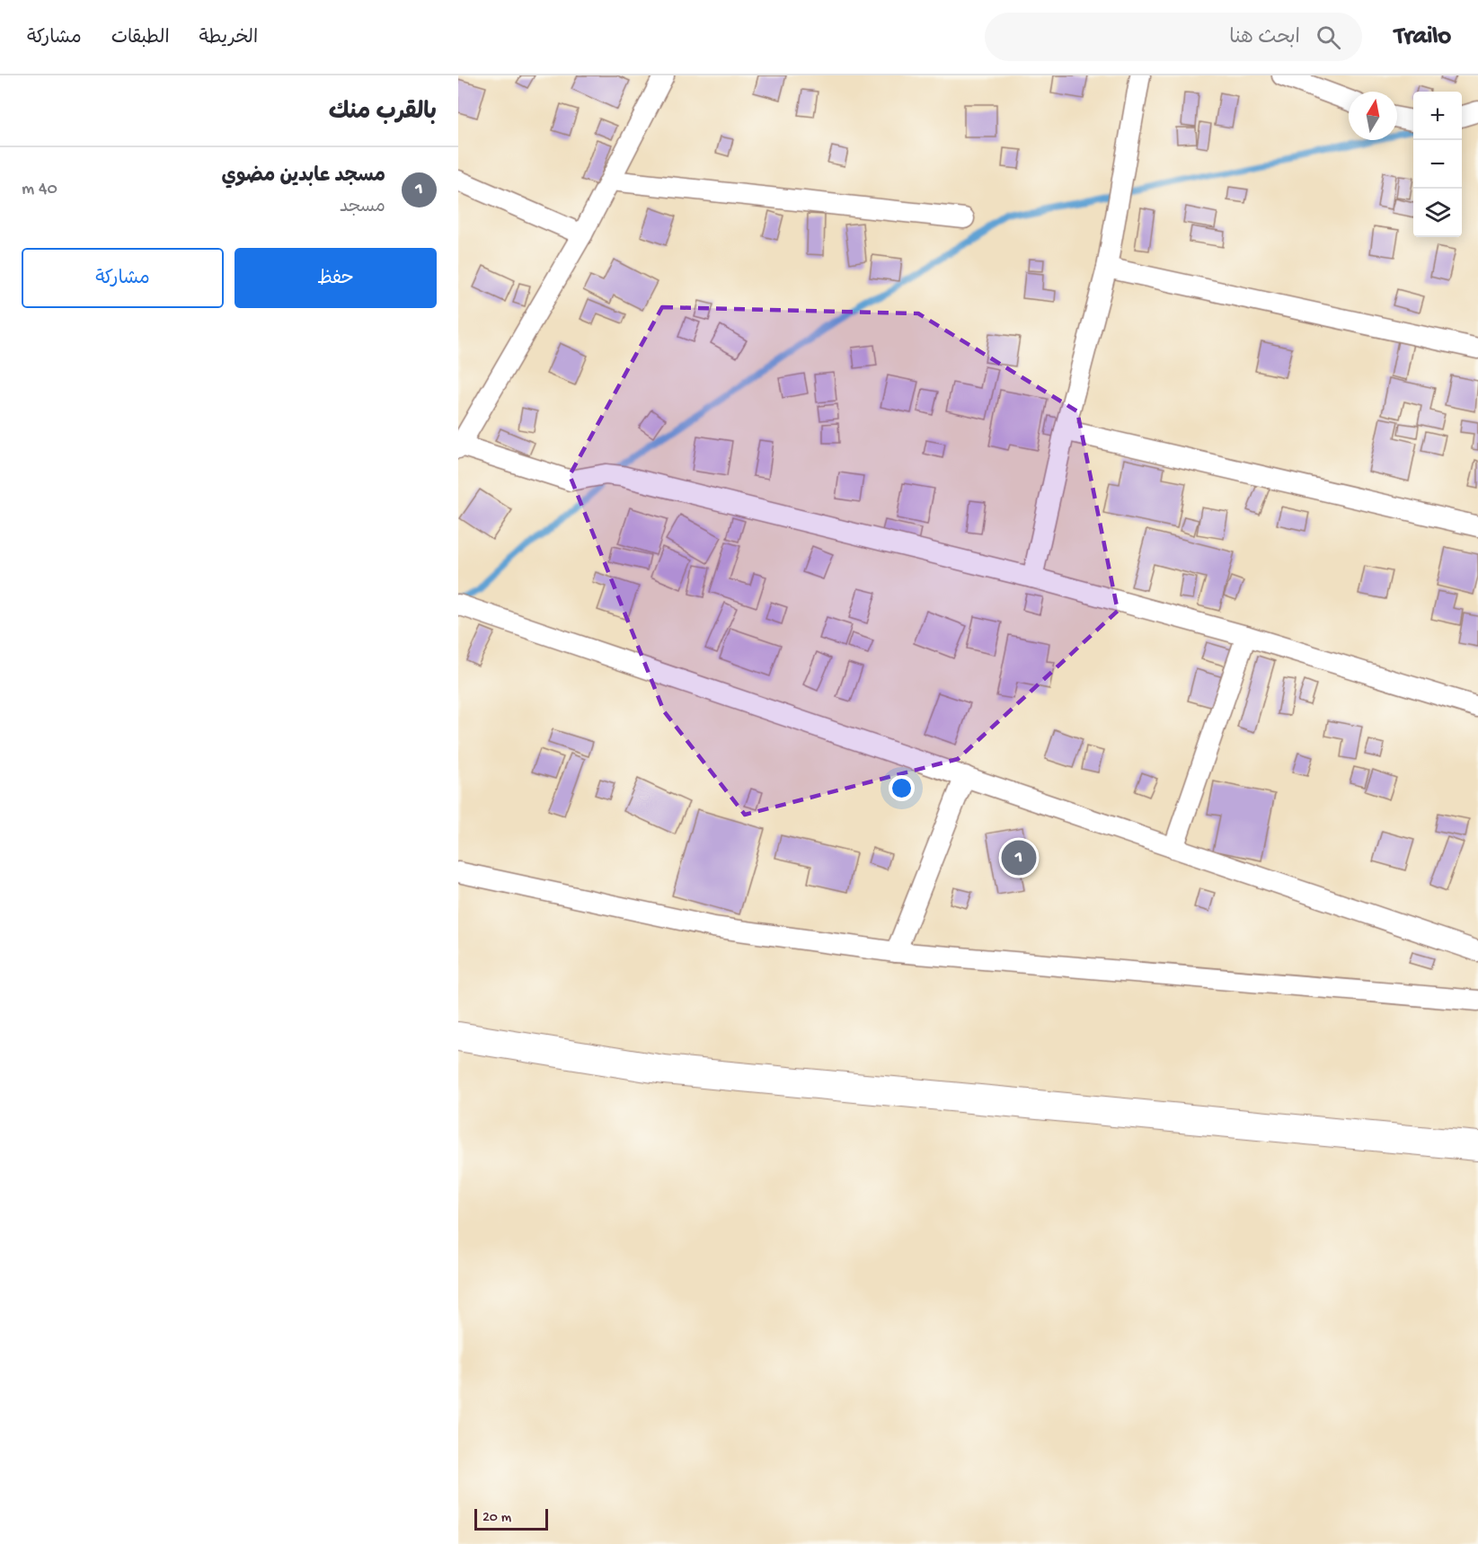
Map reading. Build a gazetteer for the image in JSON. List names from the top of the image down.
{
  "scale_bar": "20 m",
  "north": "top",
  "page": {
    "header": "Trailo",
    "search": "ابحث هنا",
    "nav": ["الخريطة", "الطبقات", "مشاركة"],
    "heading": "بالقرب منك",
    "map_buttons": ["+", "−"],
    "list": [
      {
        "mark": "1",
        "name": "مسجد عابدين مضوي",
        "note": "مسجد",
        "value": "40 m"
      }
    ],
    "buttons": ["حفظ", "مشاركة"],
    "pins": "1",
    "scale": "20 m"
  }
}
